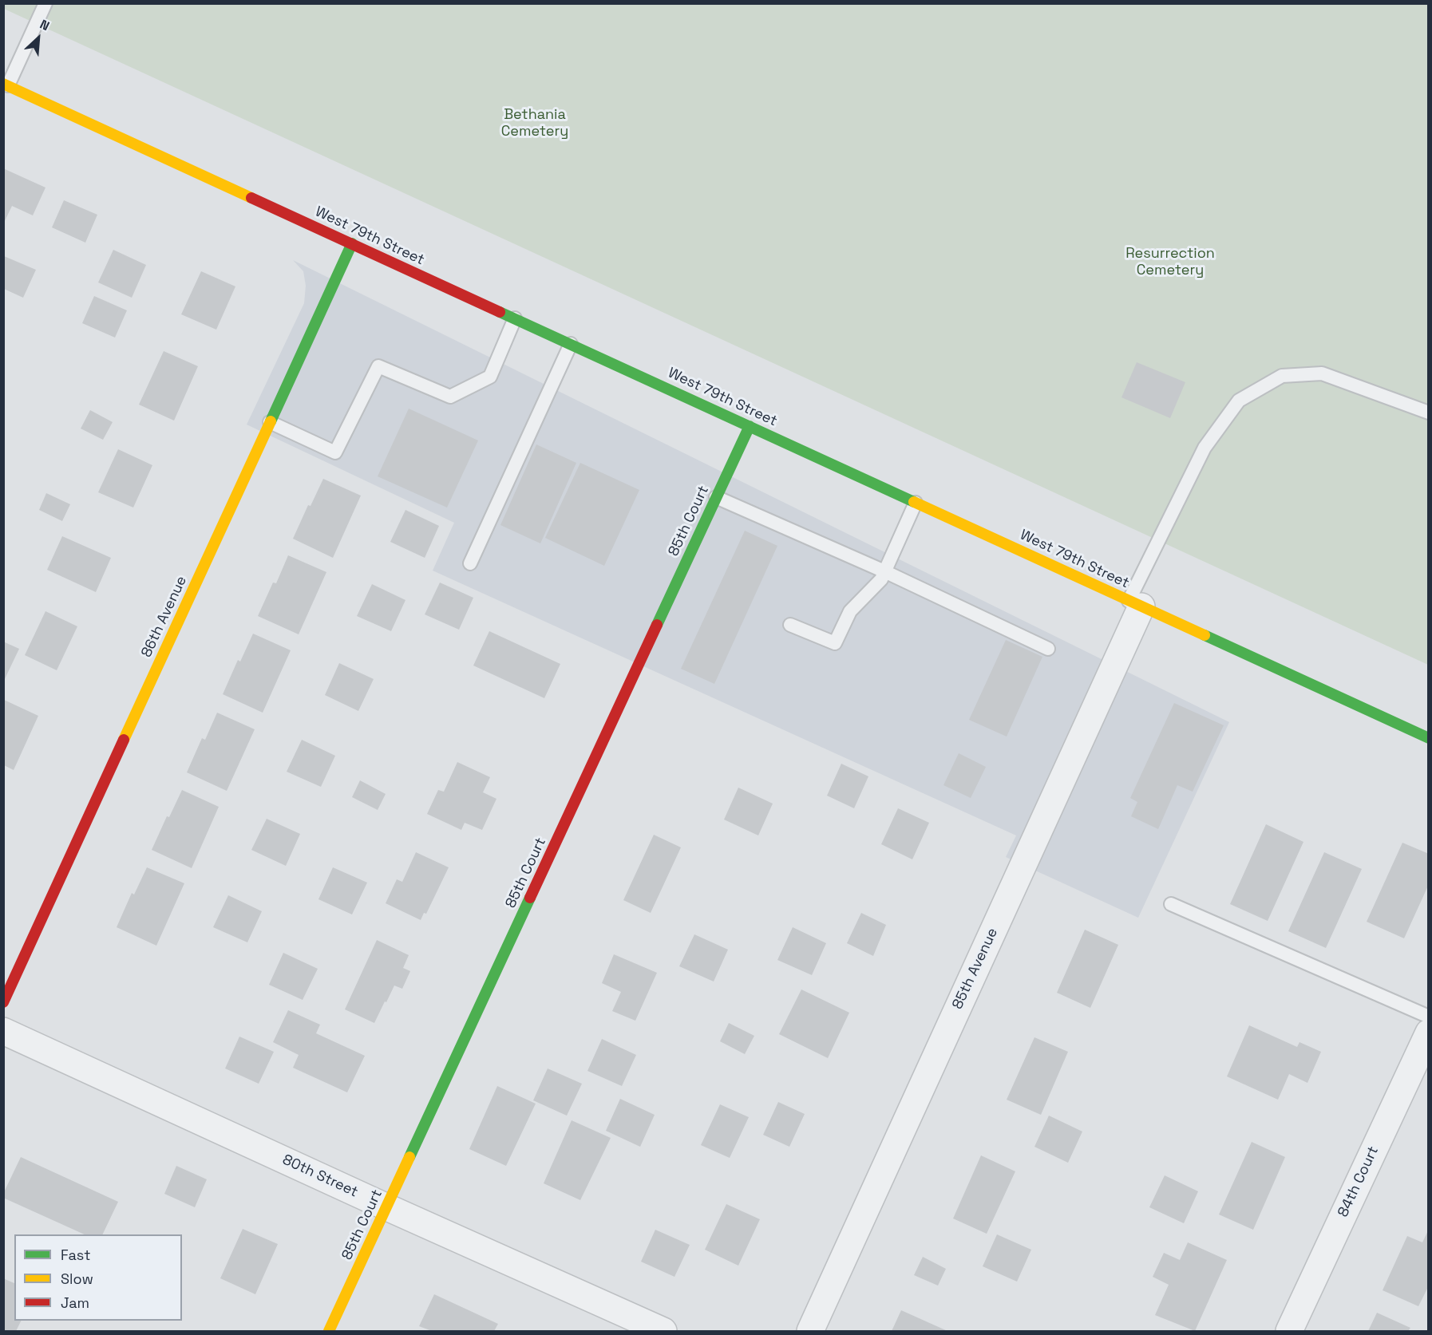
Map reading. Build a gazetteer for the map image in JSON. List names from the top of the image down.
{
  "streets": {
    "street": [
      "West 79th Street",
      "85th Court",
      "86th Avenue",
      "85th Avenue",
      "80th Street",
      "84th Court"
    ]
  },
  "crossings": [
    ["West 79th Street", "85th Court"],
    ["West 79th Street", "86th Avenue"],
    ["West 79th Street", "85th Avenue"],
    ["85th Court", "80th Street"]
  ],
  "parks": ["Bethania Cemetery", "Resurrection Cemetery"],
  "legend": ["Fast", "Slow", "Jam"],
  "north": "top right"
}
